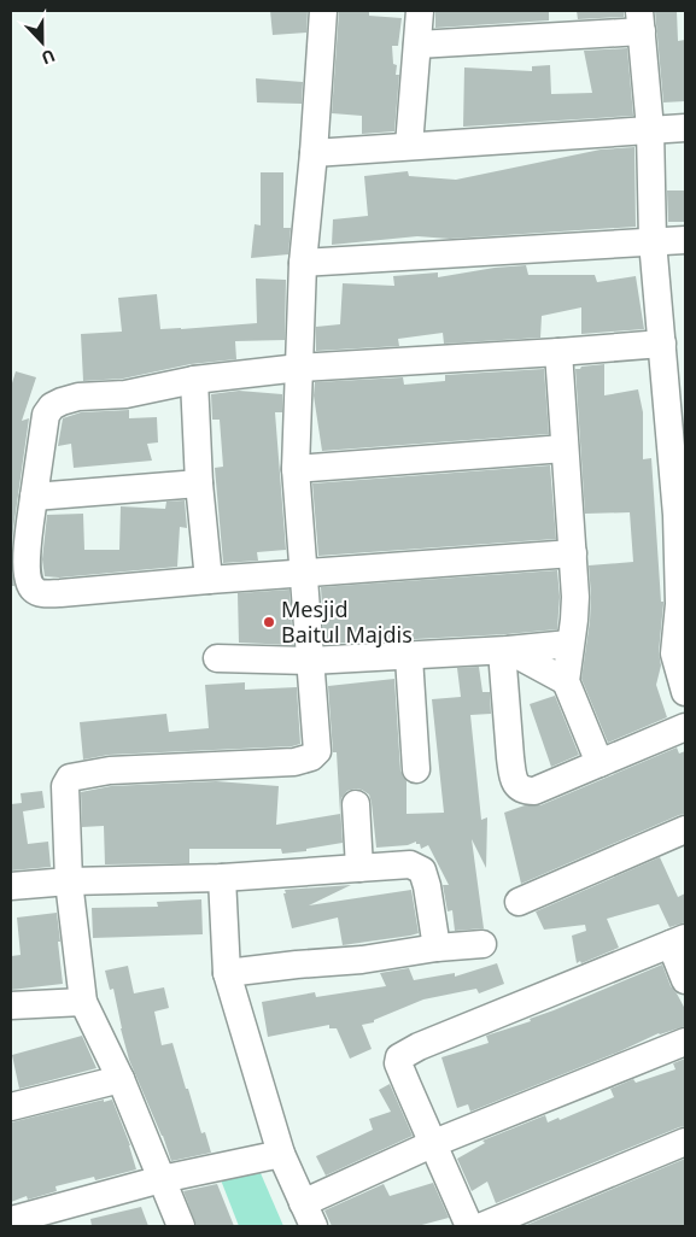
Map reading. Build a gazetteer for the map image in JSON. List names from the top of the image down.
{
  "places": ["Mesjid Baitul Majdis"],
  "north": "bottom"
}
